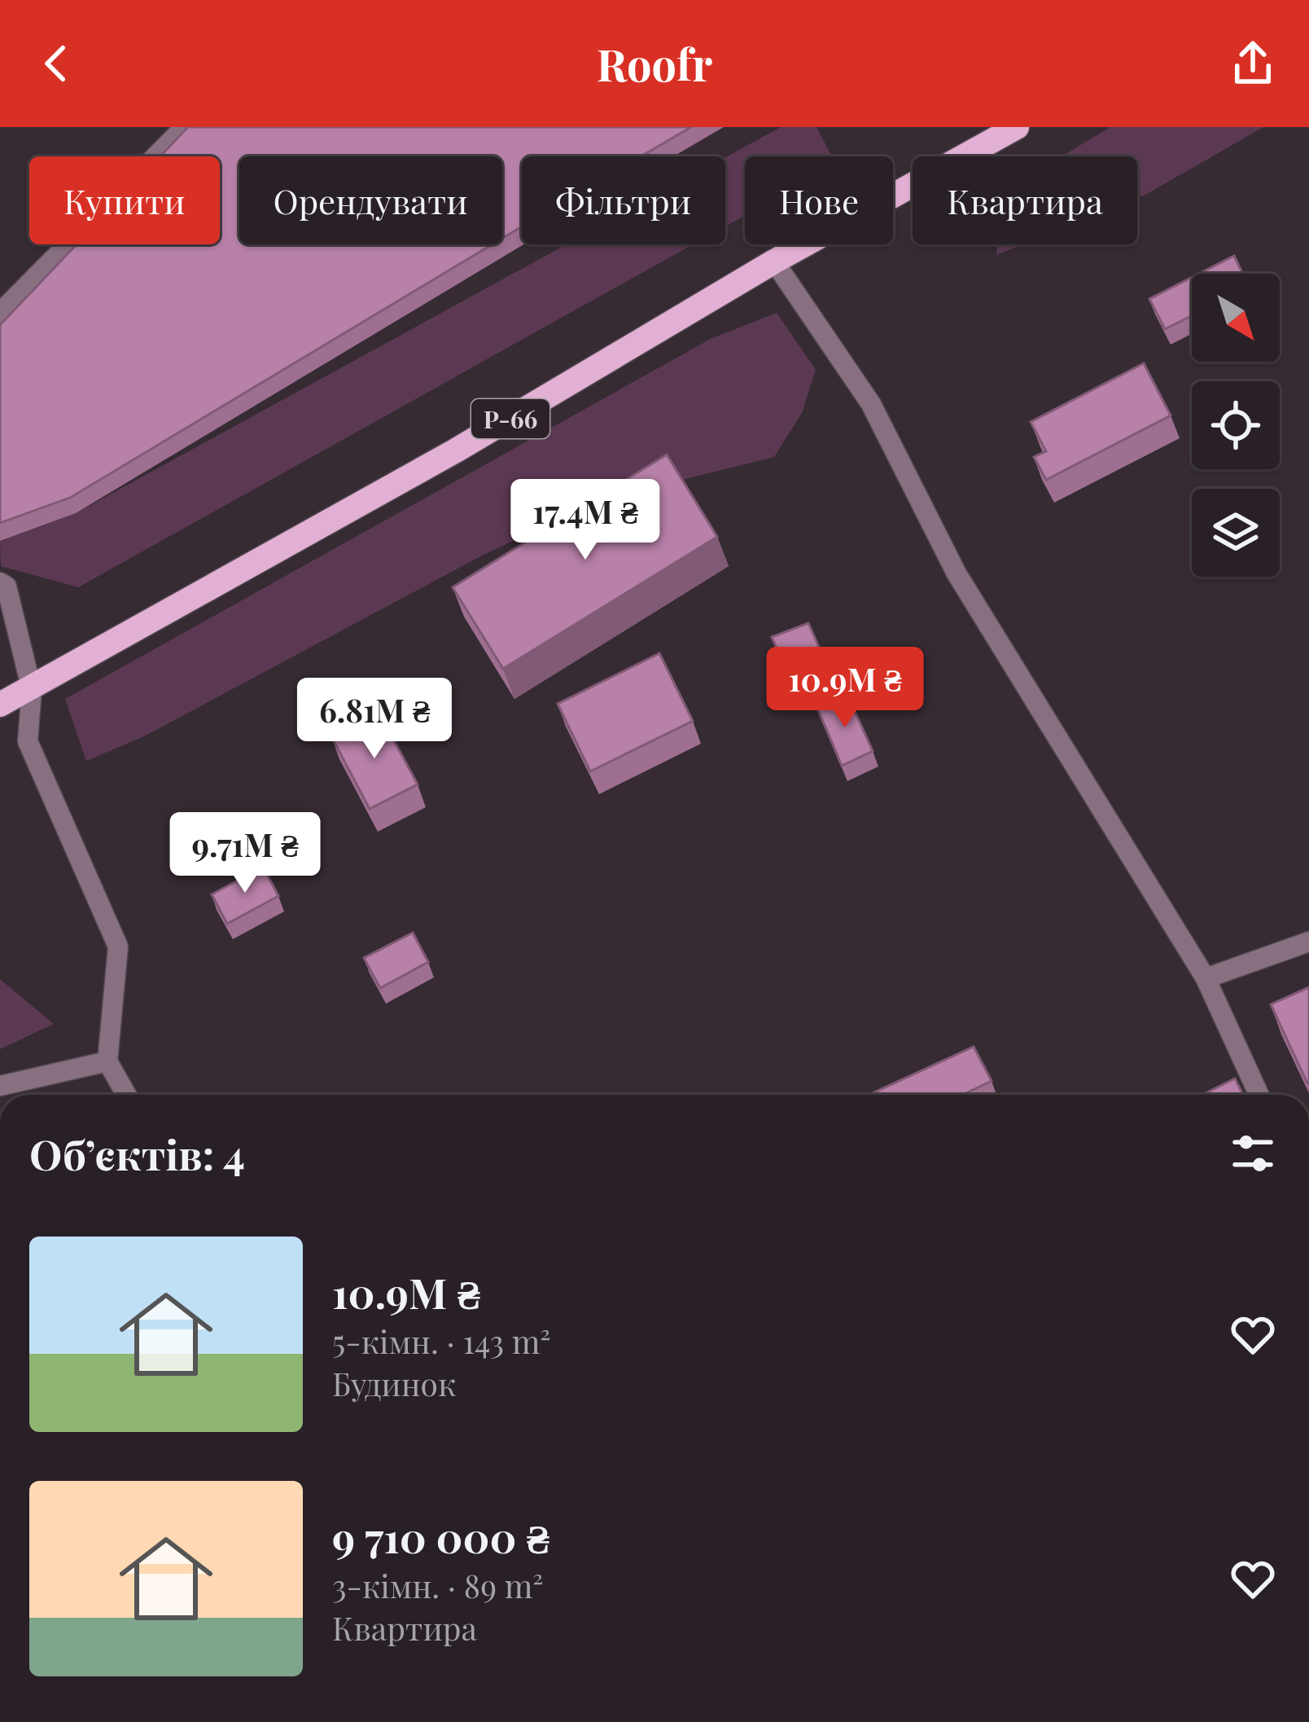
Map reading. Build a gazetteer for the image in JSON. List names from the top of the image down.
{
  "streets": {
    "main road": ["Р-66"]
  },
  "north": "bottom right",
  "page": {
    "header": "Roofr",
    "chip": [
      "Купити",
      "Орендувати",
      "Фільтри",
      "Нове",
      "Квартира"
    ],
    "price": [
      "17.4M ₴",
      "10.9M ₴",
      "6.81M ₴",
      "9.71M ₴"
    ],
    "heading": "Об’єктів: 4",
    "list": [
      {
        "name": "10.9M ₴",
        "note": "5-кімн. · 143 m² · Будинок"
      },
      {
        "name": "9 710 000 ₴",
        "note": "3-кімн. · 89 m² · Квартира"
      }
    ]
  }
}
